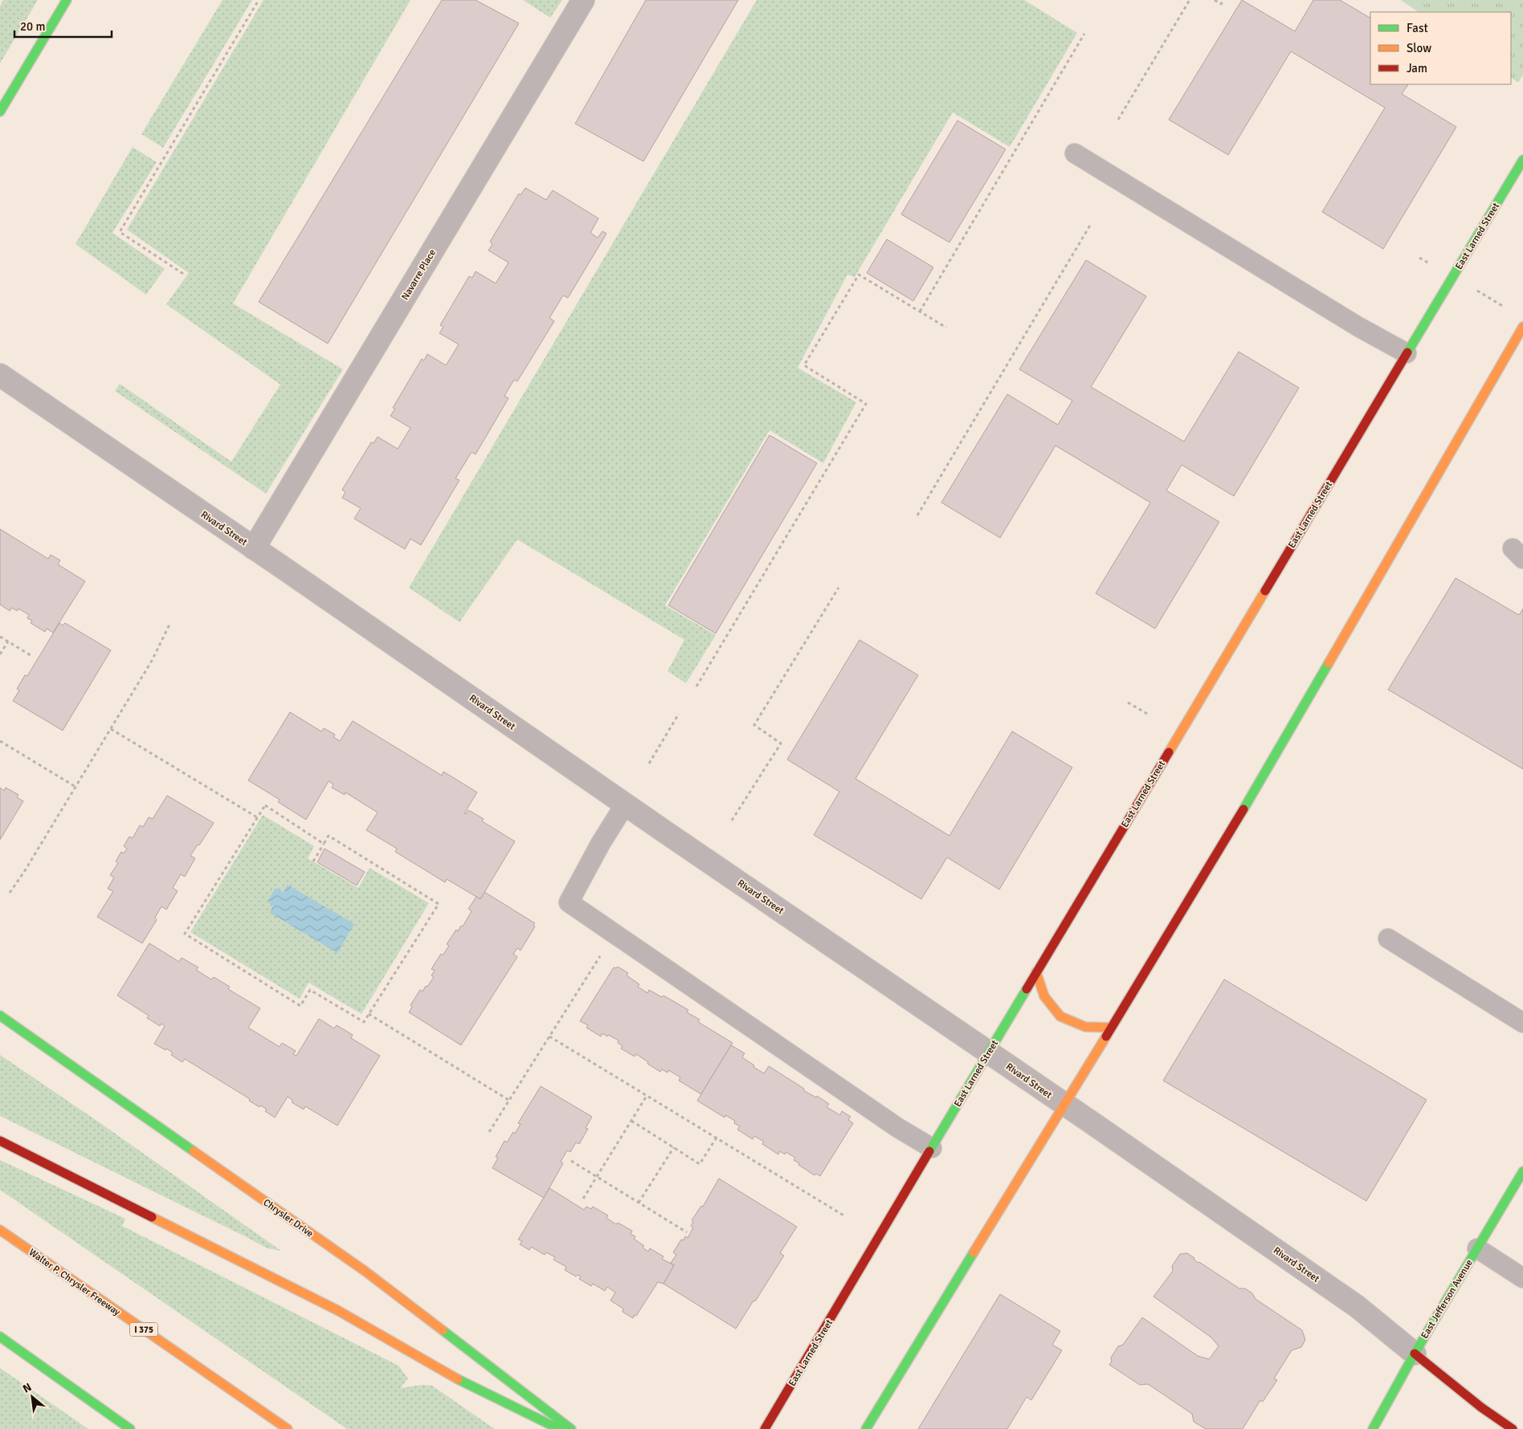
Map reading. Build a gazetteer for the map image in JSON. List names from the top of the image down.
{
  "streets": {
    "main road": [
      "East Larned Street",
      "Rivard Street",
      "Chrysler Drive",
      "Walter P. Chrysler Freeway",
      "East Jefferson Avenue",
      "I 375"
    ],
    "street": ["Navarre Place"]
  },
  "crossings": [
    ["East Larned Street", "Rivard Street"],
    ["Navarre Place", "Rivard Street"],
    ["Rivard Street", "East Jefferson Avenue"]
  ],
  "legend": ["Fast", "Slow", "Jam"],
  "scale_bar": "20 m",
  "north": "top left"
}
